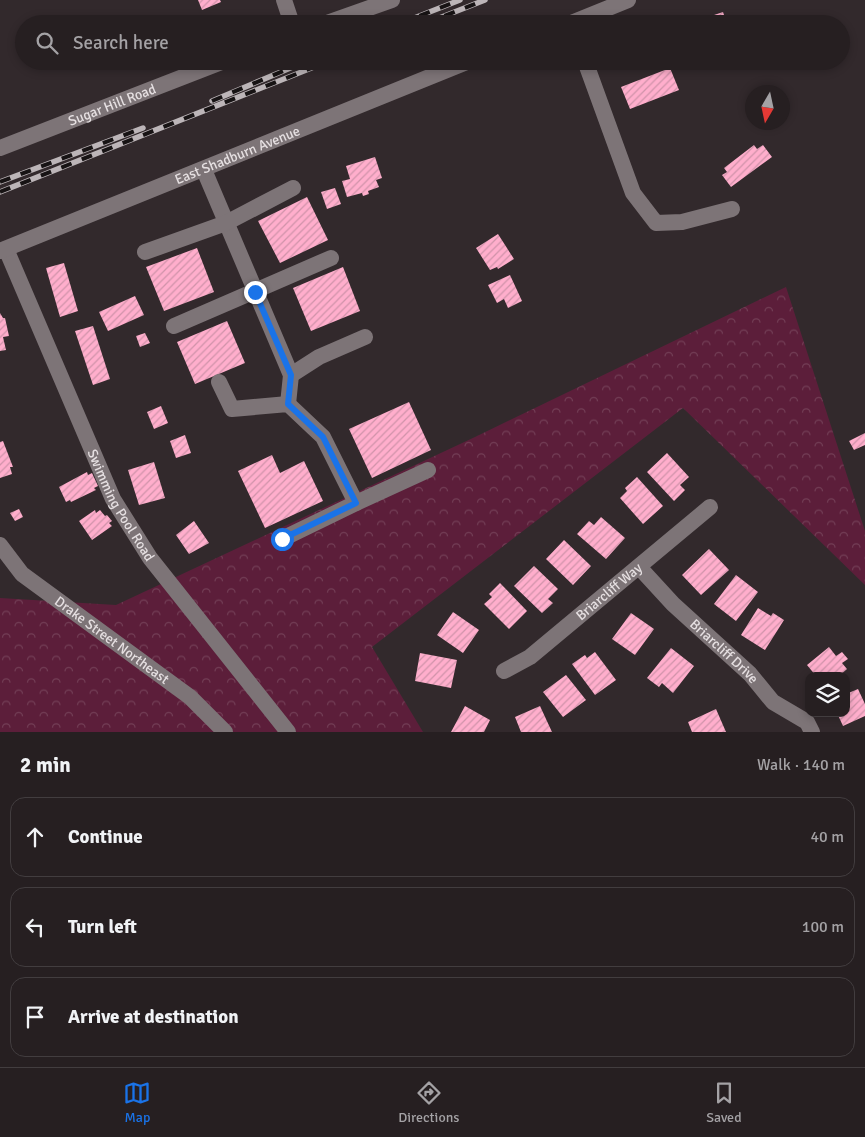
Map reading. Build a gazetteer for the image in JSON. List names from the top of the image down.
{
  "streets": {
    "street": [
      "Sugar Hill Road",
      "East Shadburn Avenue",
      "Swimming Pool Road",
      "Briarcliff Way",
      "Drake Street Northeast",
      "Briarcliff Drive"
    ]
  },
  "crossings": [
    ["East Shadburn Avenue", "Swimming Pool Road"],
    ["Briarcliff Way", "Briarcliff Drive"]
  ],
  "north": "bottom",
  "page": {
    "search": "Search here",
    "heading": ["2 min", "Walk · 140 m"],
    "list": [
      ["Continue", "40 m"],
      ["Turn left", "100 m"],
      "Arrive at destination"
    ],
    "nav": ["Map", "Directions", "Saved"]
  }
}
